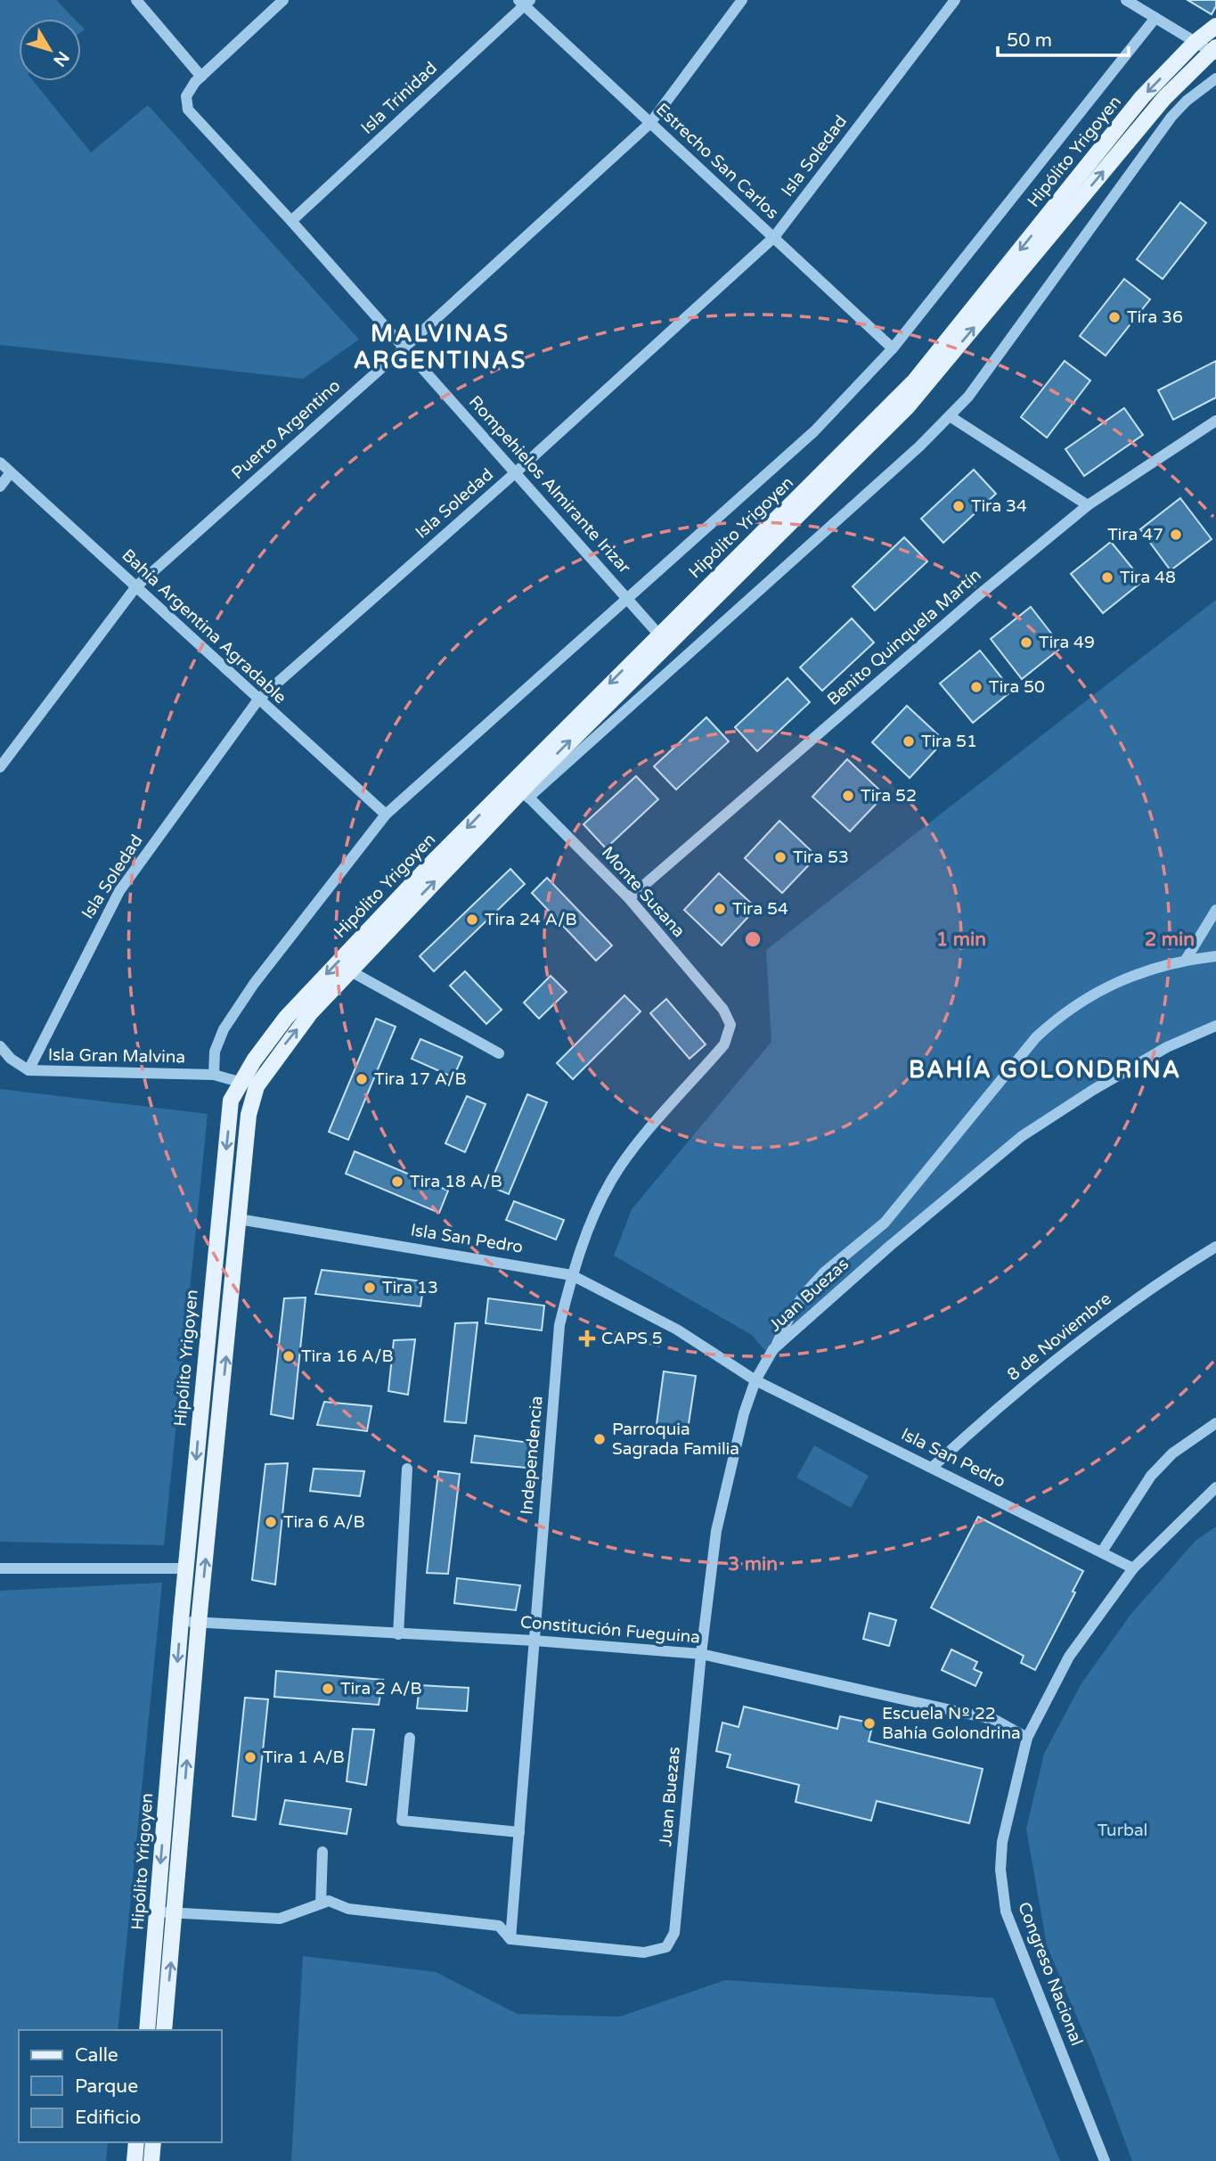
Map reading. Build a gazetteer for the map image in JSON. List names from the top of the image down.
{
  "streets": {
    "main road": ["Hipólito Yrigoyen"],
    "street": [
      "Isla Trinidad",
      "Isla Soledad",
      "Estrecho San Carlos",
      "Puerto Argentino",
      "Rompehielos Almirante Irizar",
      "Bahía Argentina Agradable",
      "Benito Quinquela Martín",
      "Monte Susana",
      "Isla Gran Malvina",
      "Isla San Pedro",
      "Juan Buezas",
      "8 de Noviembre",
      "Independencia",
      "Constitución Fueguina",
      "Congreso Nacional"
    ]
  },
  "crossings": [
    ["Isla Trinidad", "Estrecho San Carlos"],
    ["Isla Trinidad", "Rompehielos Almirante Irizar"],
    ["Hipólito Yrigoyen", "Rompehielos Almirante Irizar"],
    ["Hipólito Yrigoyen", "Monte Susana"],
    ["Hipólito Yrigoyen", "Isla Gran Malvina"],
    ["Hipólito Yrigoyen", "Isla San Pedro"],
    ["Hipólito Yrigoyen", "Constitución Fueguina"],
    ["Isla Soledad", "Estrecho San Carlos"],
    ["Isla Soledad", "Rompehielos Almirante Irizar"],
    ["Isla Soledad", "Bahía Argentina Agradable"],
    ["Isla Soledad", "Isla Gran Malvina"],
    ["Estrecho San Carlos", "Puerto Argentino"],
    ["Puerto Argentino", "Rompehielos Almirante Irizar"],
    ["Puerto Argentino", "Bahía Argentina Agradable"],
    ["Benito Quinquela Martín", "Monte Susana"],
    ["Monte Susana", "Independencia"],
    ["Isla San Pedro", "Juan Buezas"],
    ["Isla San Pedro", "8 de Noviembre"],
    ["Isla San Pedro", "Independencia"],
    ["Isla San Pedro", "Congreso Nacional"],
    ["Juan Buezas", "Independencia"],
    ["Juan Buezas", "Constitución Fueguina"],
    ["Independencia", "Constitución Fueguina"],
    ["Constitución Fueguina", "Congreso Nacional"]
  ],
  "districts": ["MALVINAS ARGENTINAS", "BAHÍA GOLONDRINA"],
  "parks": ["Turbal"],
  "places": {
    "other": [
      "Tira 36",
      "Tira 34",
      "Tira 47",
      "Tira 48",
      "Tira 49",
      "Tira 50",
      "Tira 51",
      "Tira 52",
      "Tira 53",
      "Tira 54",
      "Tira 24 A/B",
      "Tira 17 A/B",
      "Tira 18 A/B",
      "Tira 13",
      "Tira 16 A/B",
      "Parroquia Sagrada Familia",
      "Tira 6 A/B",
      "Tira 2 A/B",
      "Escuela Nº 22 Bahía Golondrina",
      "Tira 1 A/B"
    ],
    "health": ["CAPS 5"]
  },
  "legend": ["Calle", "Parque", "Edificio"],
  "scale_bar": "50 m",
  "north": "bottom right",
  "rings": ["1 min", "2 min", "3 min"]
}
